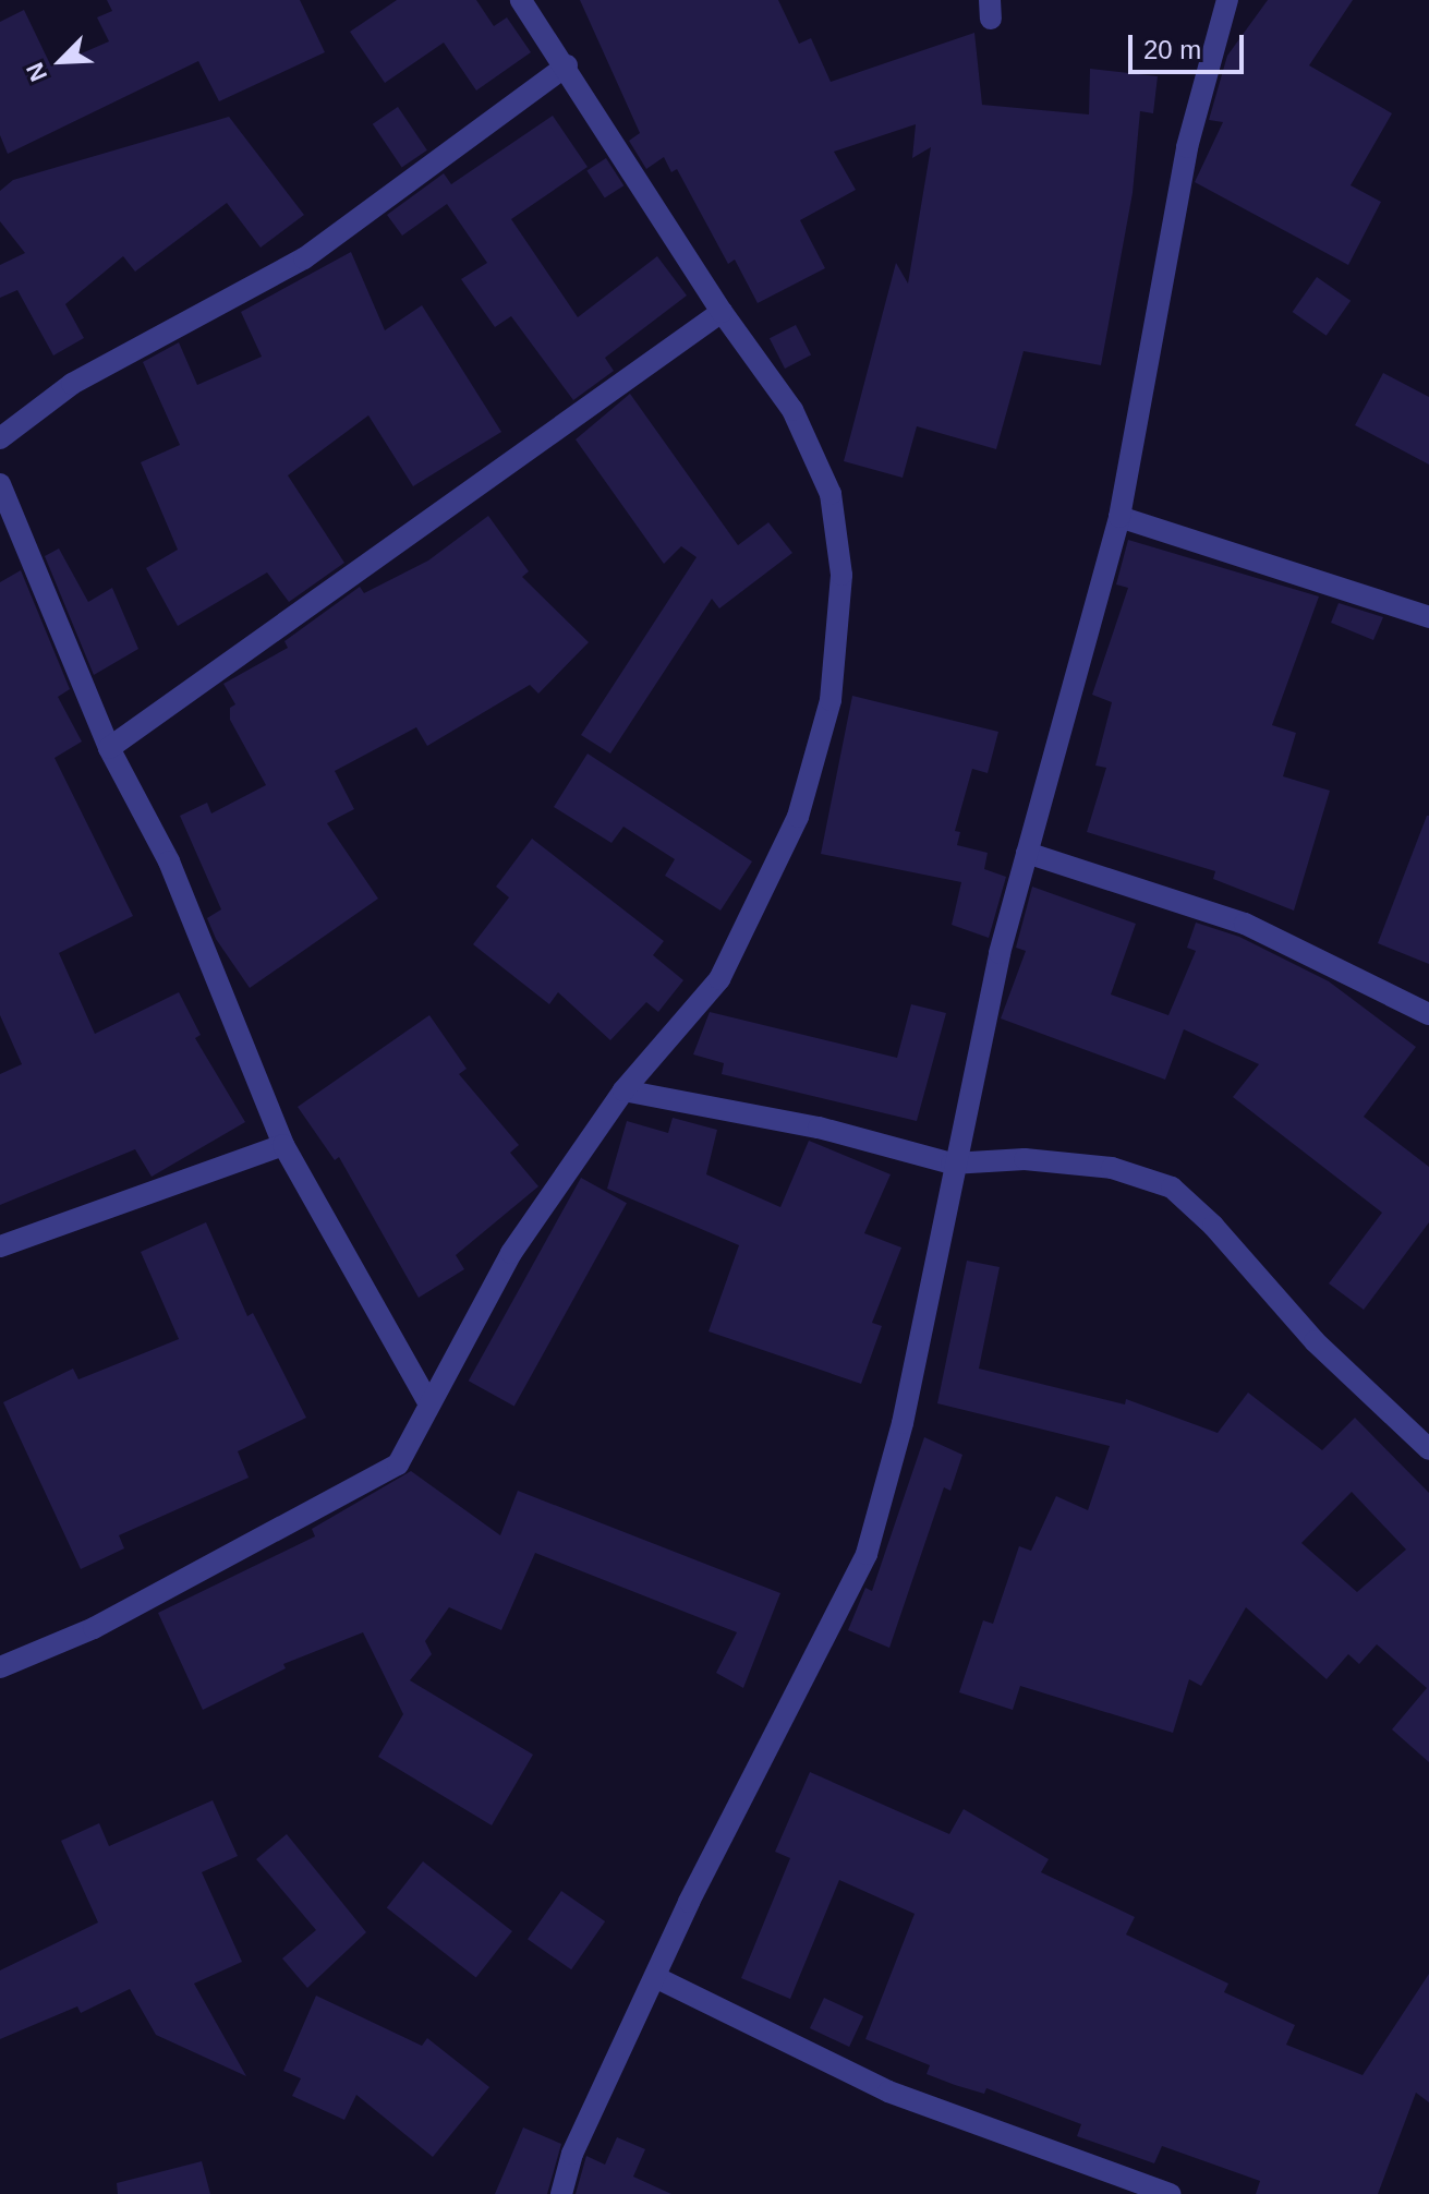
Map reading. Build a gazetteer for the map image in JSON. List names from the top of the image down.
{
  "scale_bar": "20 m",
  "north": "bottom left"
}
